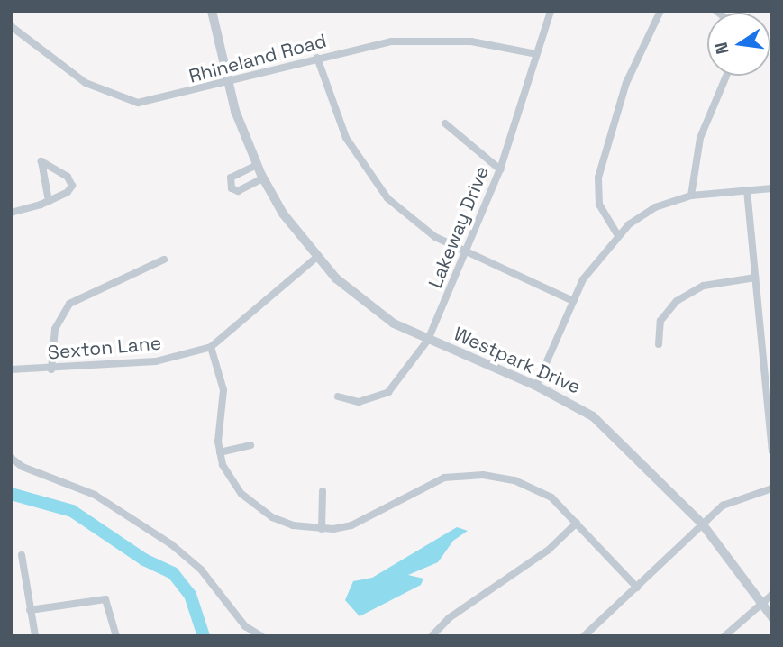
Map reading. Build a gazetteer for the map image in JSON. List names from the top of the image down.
{
  "streets": {
    "street": [
      "Rhineland Road",
      "Lakeway Drive",
      "Sexton Lane",
      "Westpark Drive"
    ]
  },
  "crossings": [
    ["Rhineland Road", "Lakeway Drive"],
    ["Rhineland Road", "Westpark Drive"],
    ["Lakeway Drive", "Westpark Drive"],
    ["Sexton Lane", "Westpark Drive"]
  ],
  "north": "left"
}
